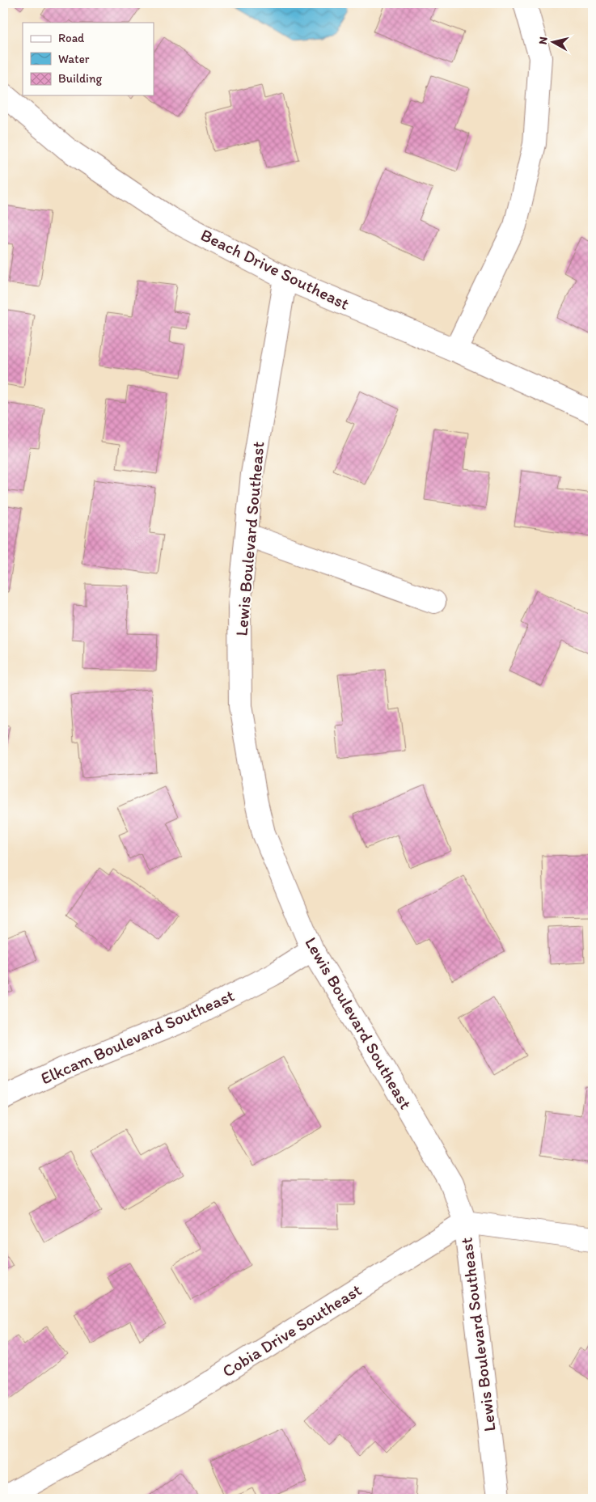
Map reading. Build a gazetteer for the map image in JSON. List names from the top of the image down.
{
  "streets": {
    "street": [
      "Beach Drive Southeast",
      "Lewis Boulevard Southeast",
      "Elkcam Boulevard Southeast",
      "Cobia Drive Southeast"
    ]
  },
  "crossings": [
    ["Beach Drive Southeast", "Lewis Boulevard Southeast"],
    ["Lewis Boulevard Southeast", "Elkcam Boulevard Southeast"],
    ["Lewis Boulevard Southeast", "Cobia Drive Southeast"]
  ],
  "legend": ["Road", "Water", "Building"],
  "north": "left"
}
